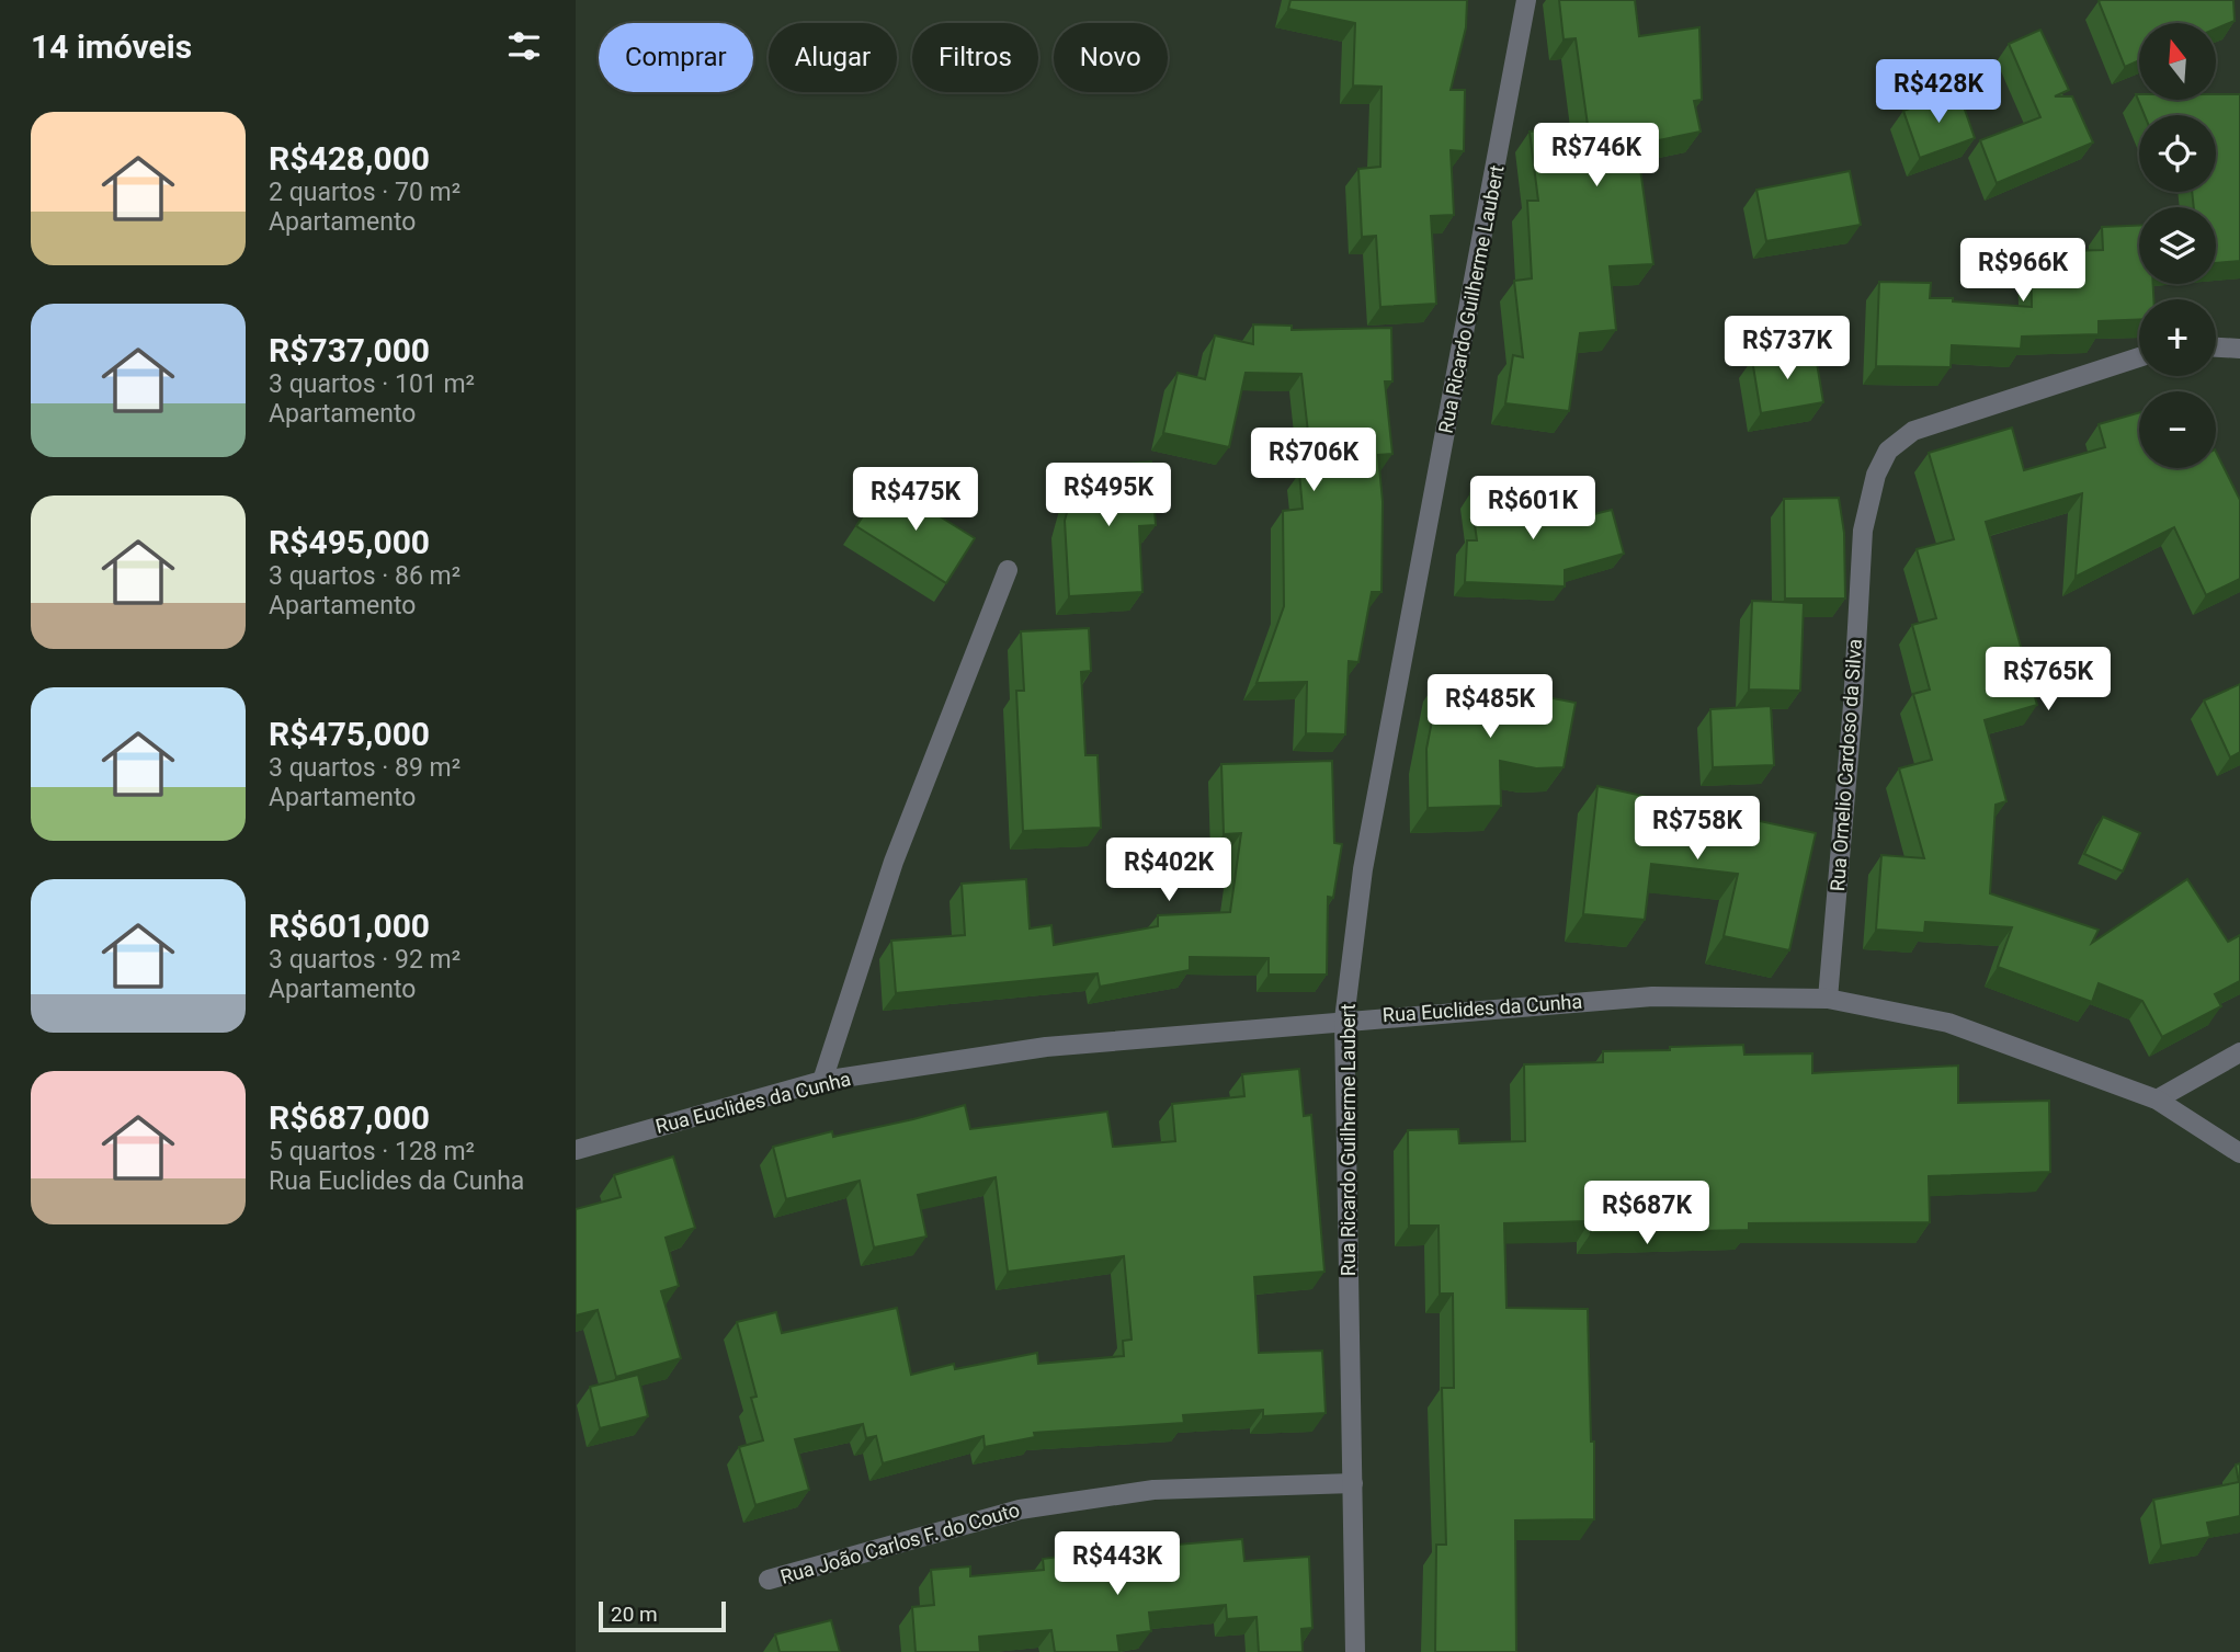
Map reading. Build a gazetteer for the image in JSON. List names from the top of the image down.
{
  "streets": {
    "street": [
      "Rua Ricardo Guilherme Laubert",
      "Rua Ornelio Cardoso da Silva",
      "Rua Euclides da Cunha",
      "Rua João Carlos F. do Couto"
    ]
  },
  "crossings": [
    ["Rua Ricardo Guilherme Laubert", "Rua Euclides da Cunha"],
    ["Rua Ricardo Guilherme Laubert", "Rua João Carlos F. do Couto"],
    ["Rua Ornelio Cardoso da Silva", "Rua Euclides da Cunha"]
  ],
  "scale_bar": "20 m",
  "north": "top",
  "page": {
    "heading": "14 imóveis",
    "map_buttons": ["+", "−"],
    "chip": [
      "Comprar",
      "Alugar",
      "Filtros",
      "Novo"
    ],
    "price": [
      "R$428K",
      "R$746K",
      "R$966K",
      "R$737K",
      "R$706K",
      "R$495K",
      "R$475K",
      "R$601K",
      "R$765K",
      "R$485K",
      "R$758K",
      "R$402K",
      "R$687K",
      "R$443K"
    ],
    "list": [
      {
        "name": "R$428,000",
        "note": "2 quartos · 70 m² · Apartamento"
      },
      {
        "name": "R$737,000",
        "note": "3 quartos · 101 m² · Apartamento"
      },
      {
        "name": "R$495,000",
        "note": "3 quartos · 86 m² · Apartamento"
      },
      {
        "name": "R$475,000",
        "note": "3 quartos · 89 m² · Apartamento"
      },
      {
        "name": "R$601,000",
        "note": "3 quartos · 92 m² · Apartamento"
      },
      {
        "name": "R$687,000",
        "note": "5 quartos · 128 m² · Rua Euclides da Cunha"
      }
    ],
    "scale": "20 m"
  }
}
